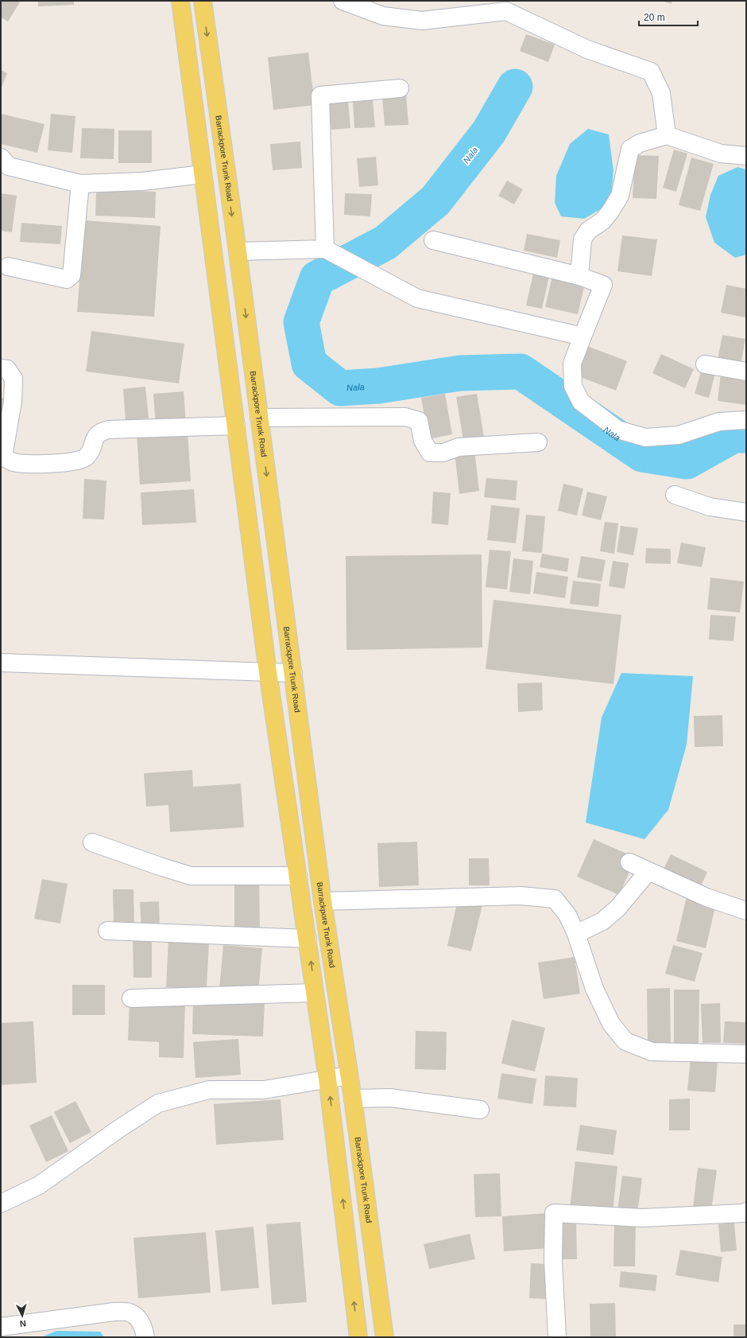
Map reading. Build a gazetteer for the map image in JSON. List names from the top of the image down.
{
  "streets": {
    "main road": ["Barrackpore Trunk Road"]
  },
  "water": ["Nala"],
  "scale_bar": "20 m",
  "north": "bottom"
}
